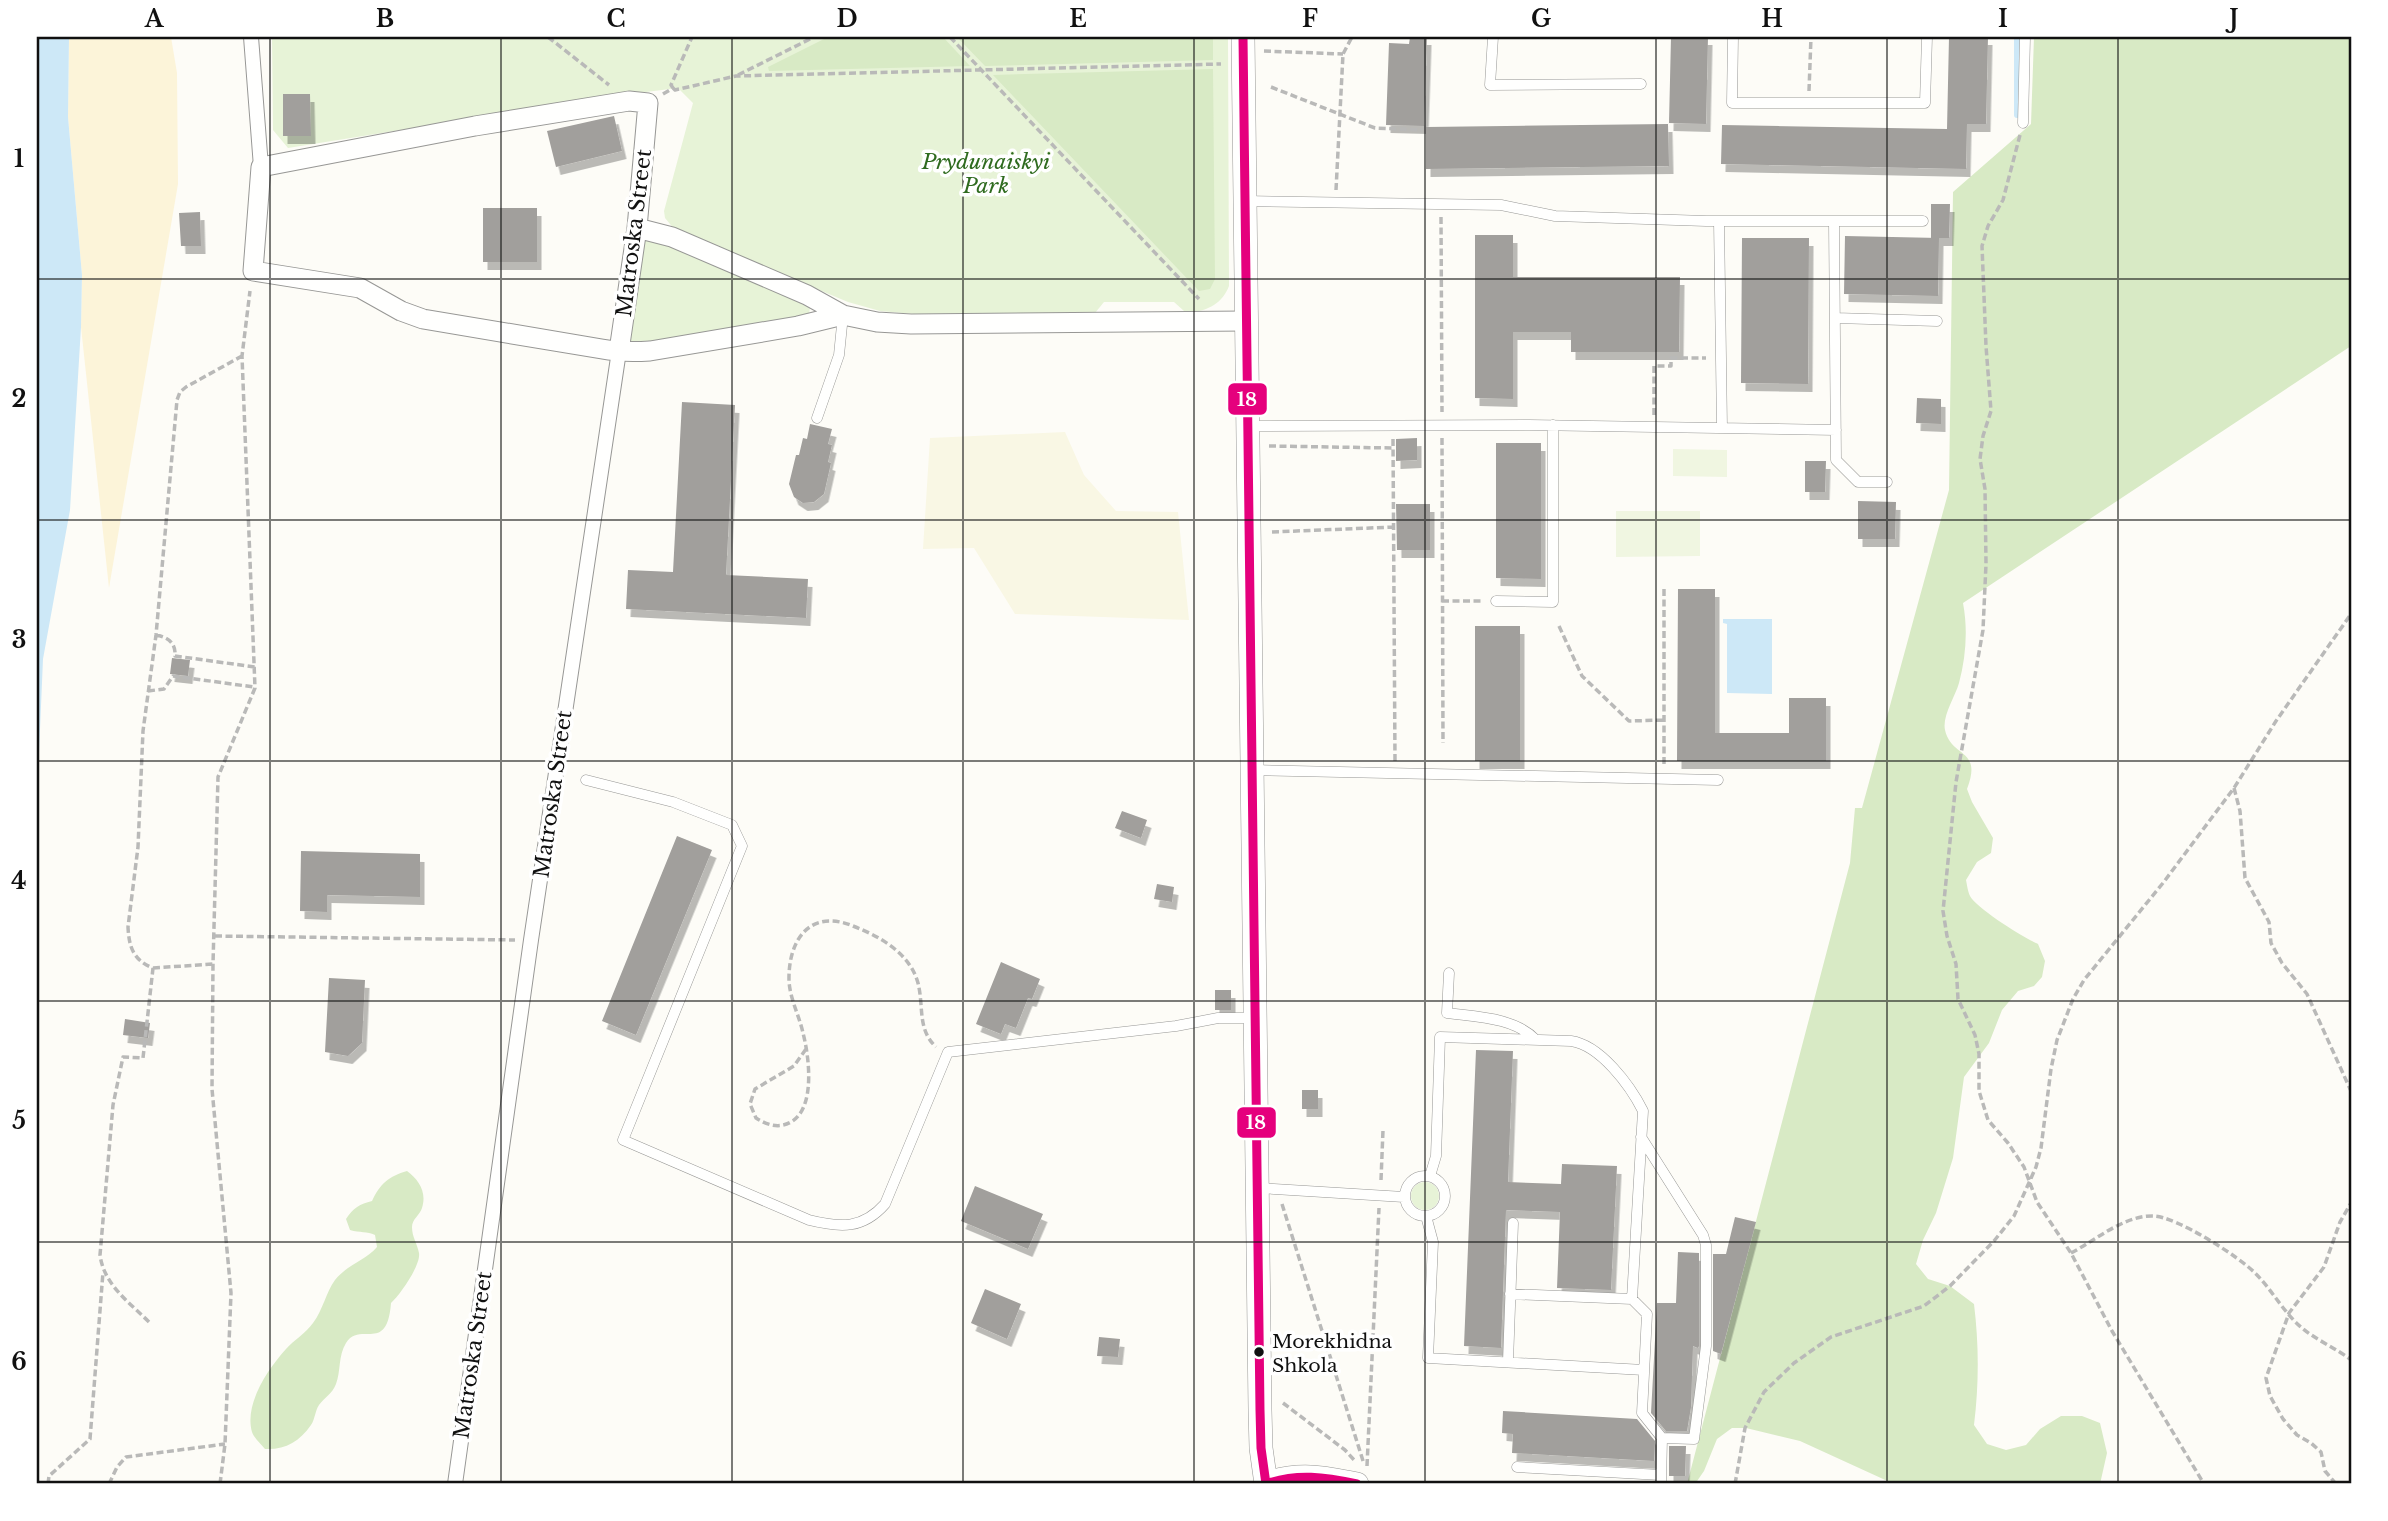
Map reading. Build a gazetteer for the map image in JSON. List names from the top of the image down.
{
  "streets": {
    "street": ["Matroska Street"]
  },
  "parks": ["Prydunaiskyi Park"],
  "places": ["Morekhidna Shkola"],
  "lines": ["transit line 18"],
  "grid": {
    "columns": [
      "A",
      "B",
      "C",
      "D",
      "E",
      "F",
      "G",
      "H",
      "I",
      "J"
    ],
    "rows": [
      "1",
      "2",
      "3",
      "4",
      "5",
      "6"
    ]
  }
}
